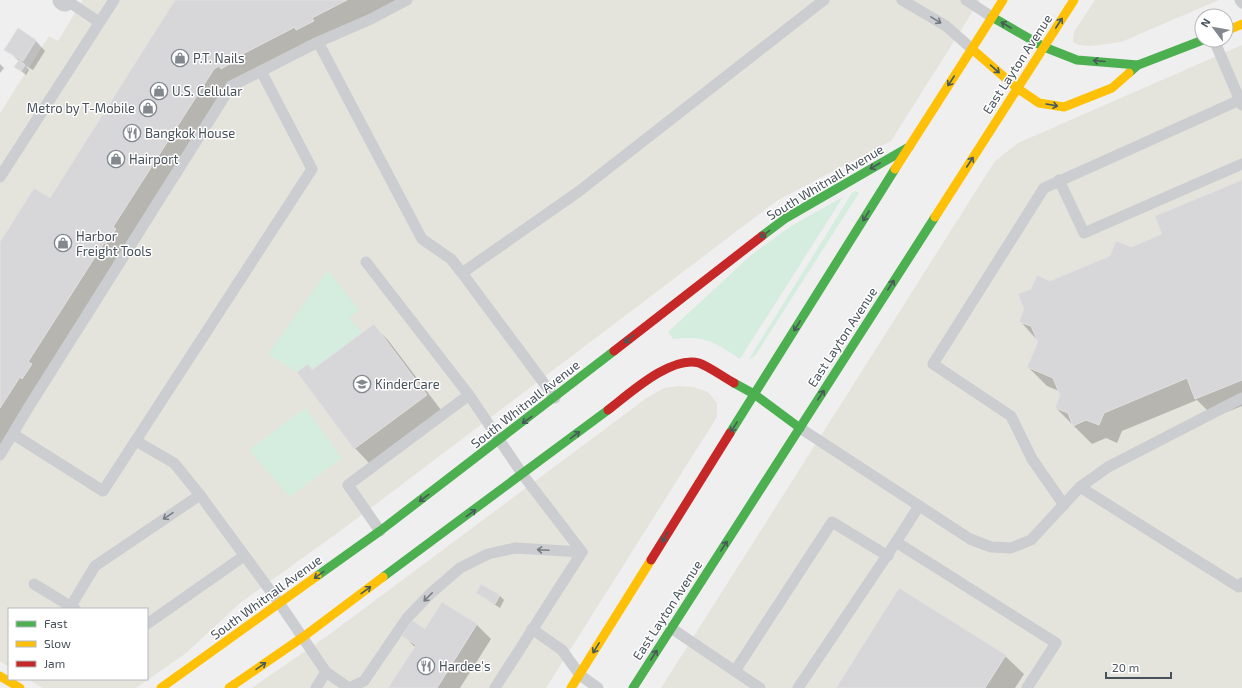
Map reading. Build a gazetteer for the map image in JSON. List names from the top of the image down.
{
  "streets": {
    "street": ["East Layton Avenue", "South Whitnall Avenue"]
  },
  "places": {
    "shop": [
      "P.T. Nails",
      "U.S. Cellular",
      "Metro by T-Mobile",
      "Hairport",
      "Harbor Freight Tools"
    ],
    "restaurant": ["Bangkok House", "Hardee's"],
    "school or university": ["KinderCare"]
  },
  "legend": ["Fast", "Slow", "Jam"],
  "scale_bar": "20 m",
  "north": "top left"
}
